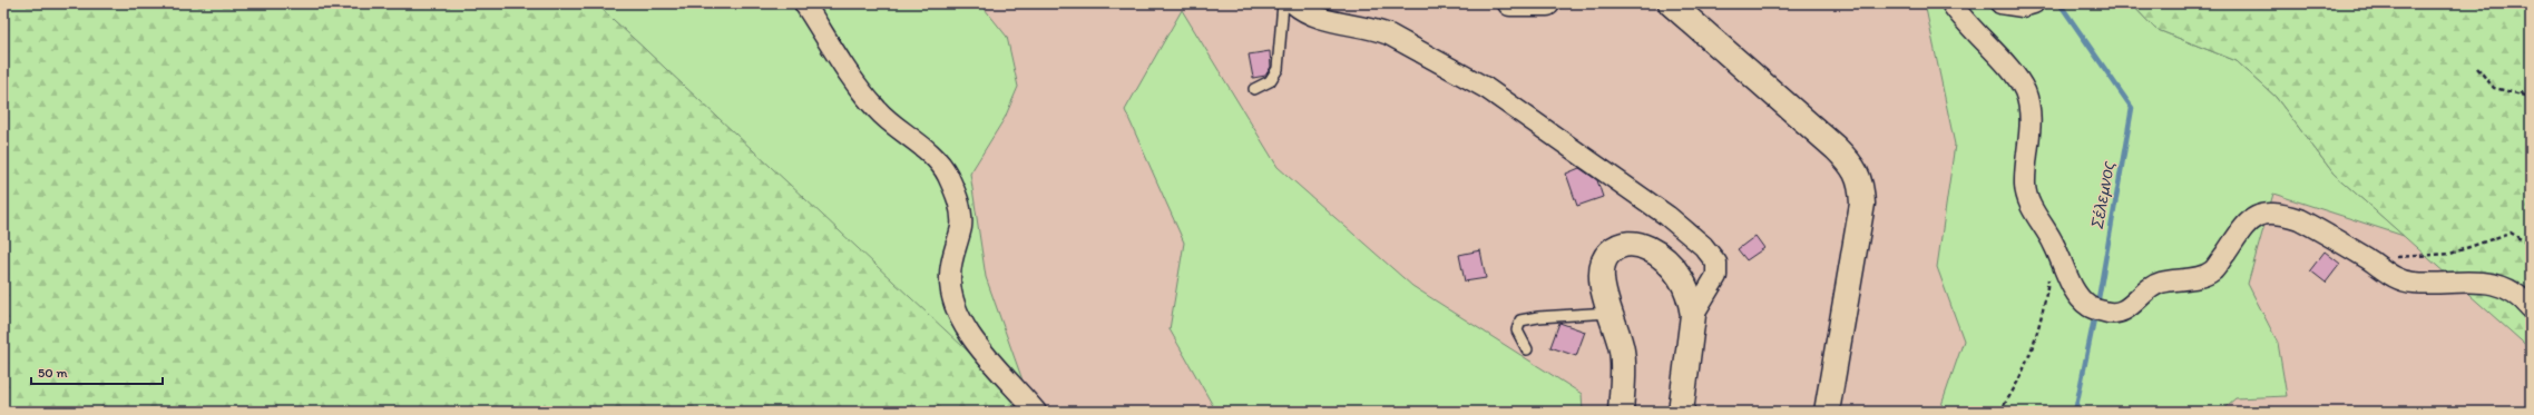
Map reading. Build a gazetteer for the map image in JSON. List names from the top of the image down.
{
  "water": ["Σέλεμνος"],
  "scale_bar": "50 m"
}
